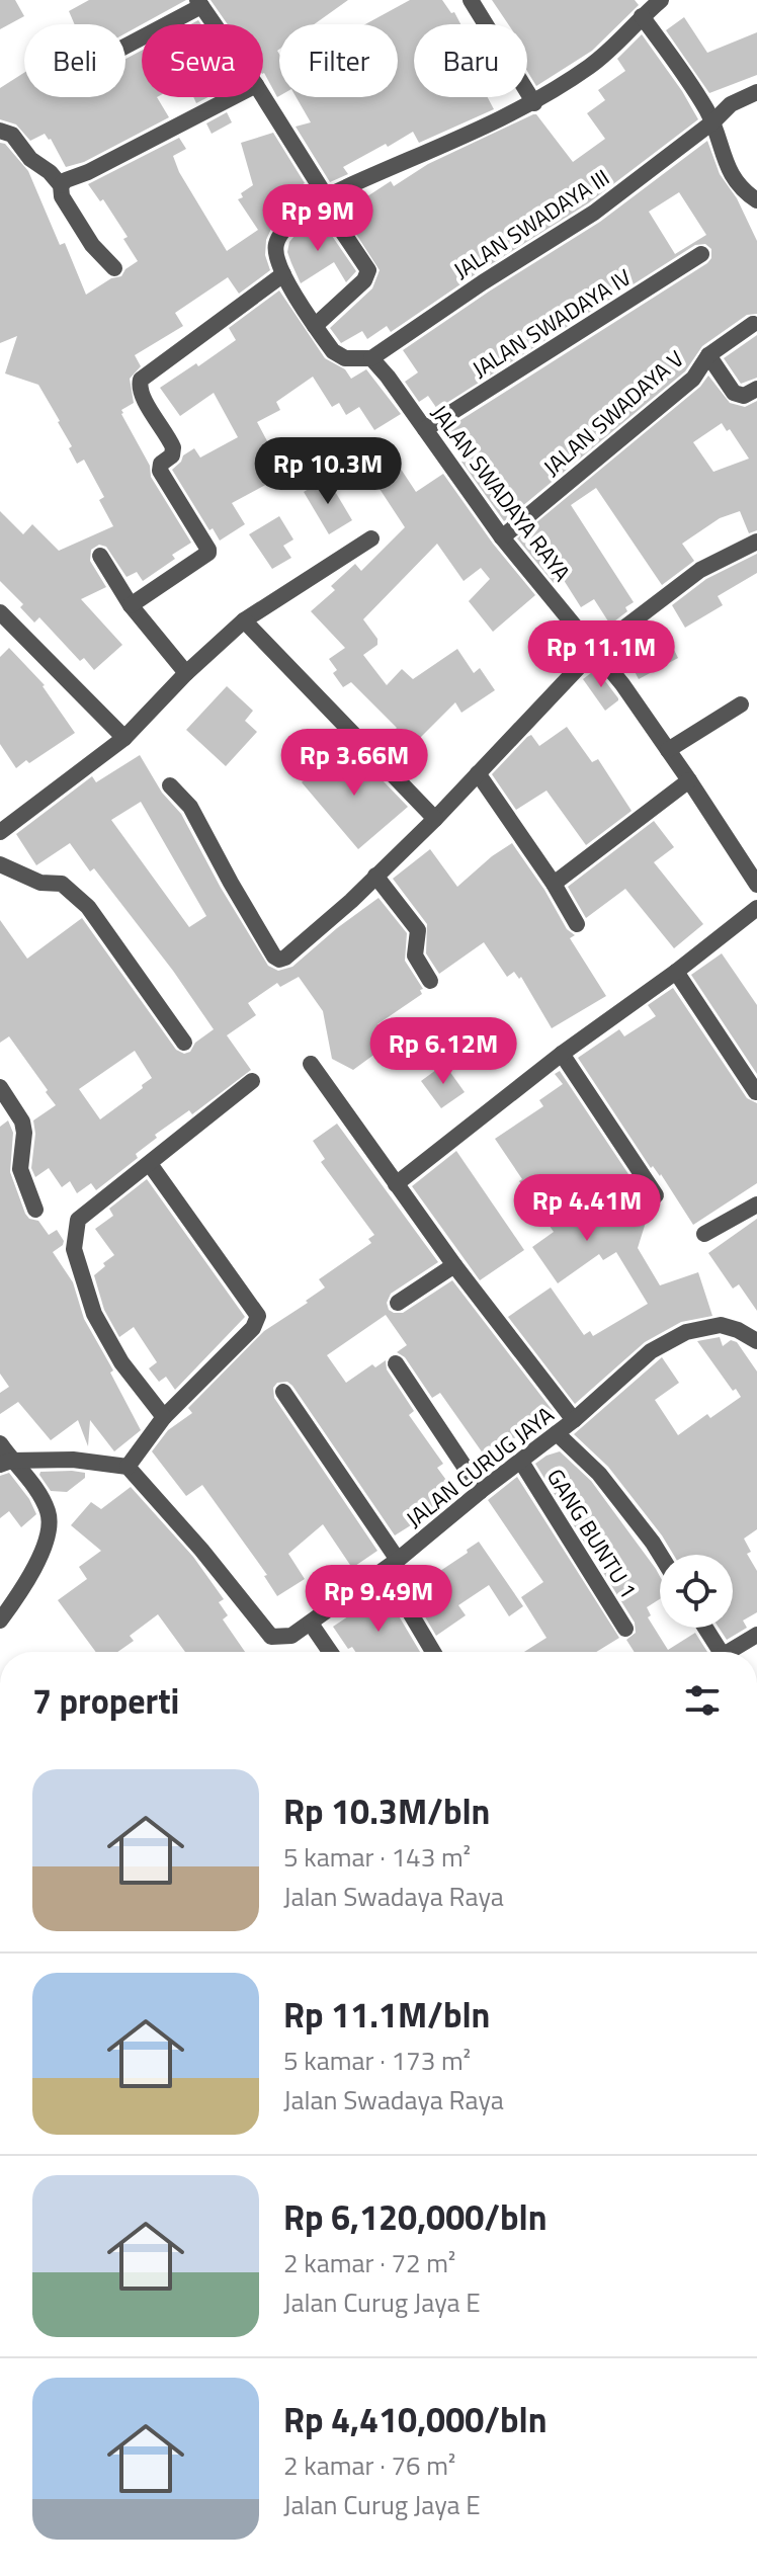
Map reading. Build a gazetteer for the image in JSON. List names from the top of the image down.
{
  "streets": {
    "street": [
      "JALAN SWADAYA III",
      "JALAN SWADAYA IV",
      "JALAN SWADAYA V",
      "JALAN SWADAYA RAYA",
      "JALAN CURUG JAYA",
      "GANG BUNTU 1"
    ]
  },
  "crossings": [
    ["JALAN SWADAYA III", "JALAN SWADAYA RAYA"],
    ["JALAN SWADAYA IV", "JALAN SWADAYA RAYA"],
    ["JALAN SWADAYA V", "JALAN SWADAYA RAYA"],
    ["JALAN CURUG JAYA", "GANG BUNTU 1"]
  ],
  "page": {
    "chip": [
      "Beli",
      "Sewa",
      "Filter",
      "Baru"
    ],
    "price": [
      "Rp 9M",
      "Rp 10.3M",
      "Rp 11.1M",
      "Rp 3.66M",
      "Rp 6.12M",
      "Rp 4.41M",
      "Rp 9.49M"
    ],
    "heading": "7 properti",
    "list": [
      {
        "name": "Rp 10.3M/bln",
        "note": "5 kamar · 143 m² · Jalan Swadaya Raya"
      },
      {
        "name": "Rp 11.1M/bln",
        "note": "5 kamar · 173 m² · Jalan Swadaya Raya"
      },
      {
        "name": "Rp 6,120,000/bln",
        "note": "2 kamar · 72 m² · Jalan Curug Jaya E"
      },
      {
        "name": "Rp 4,410,000/bln",
        "note": "2 kamar · 76 m² · Jalan Curug Jaya E"
      }
    ]
  }
}
